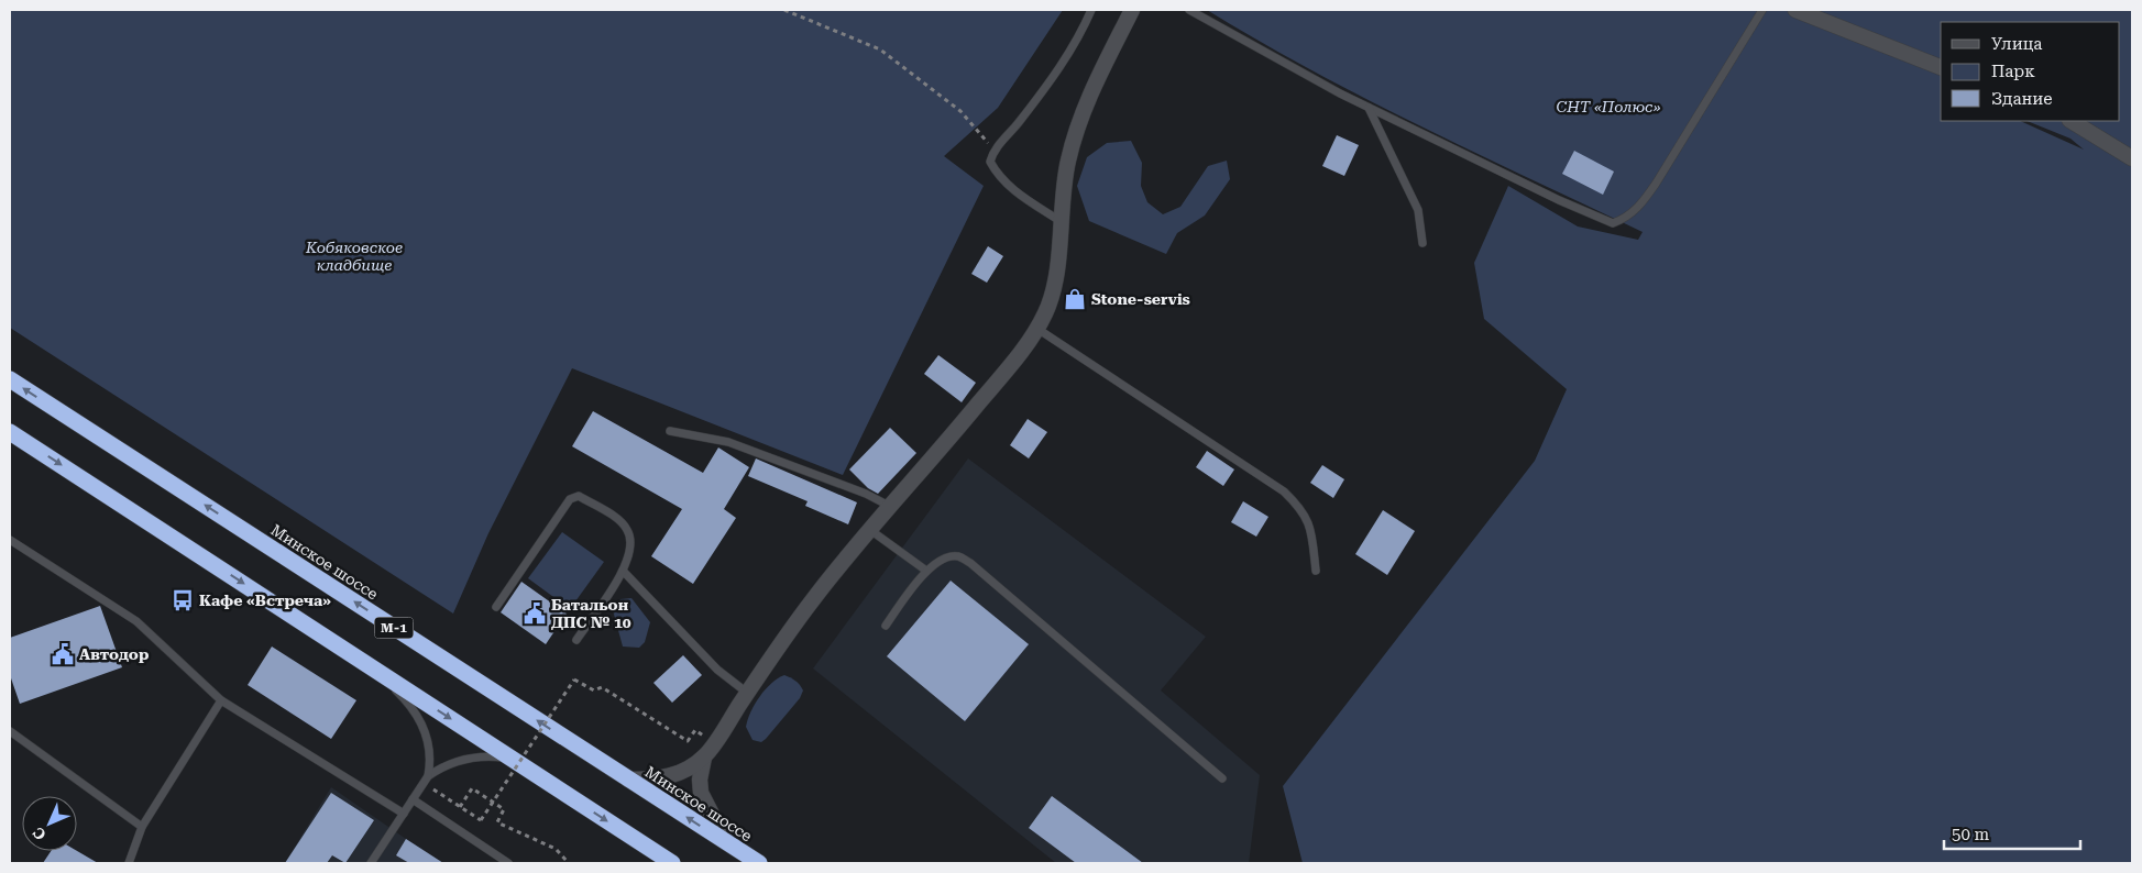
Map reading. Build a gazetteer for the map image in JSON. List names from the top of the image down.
{
  "streets": {
    "highway": ["Минское шоссе", "М-1"]
  },
  "parks": ["СНТ «Полюс»", "Кобяковское кладбище"],
  "places": {
    "shop": ["Stone-servis"],
    "bus stop": ["Кафе «Встреча»"],
    "public building": ["Батальон ДПС № 10", "Автодор"]
  },
  "legend": ["Улица", "Парк", "Здание"],
  "scale_bar": "50 m",
  "north": "bottom left"
}
